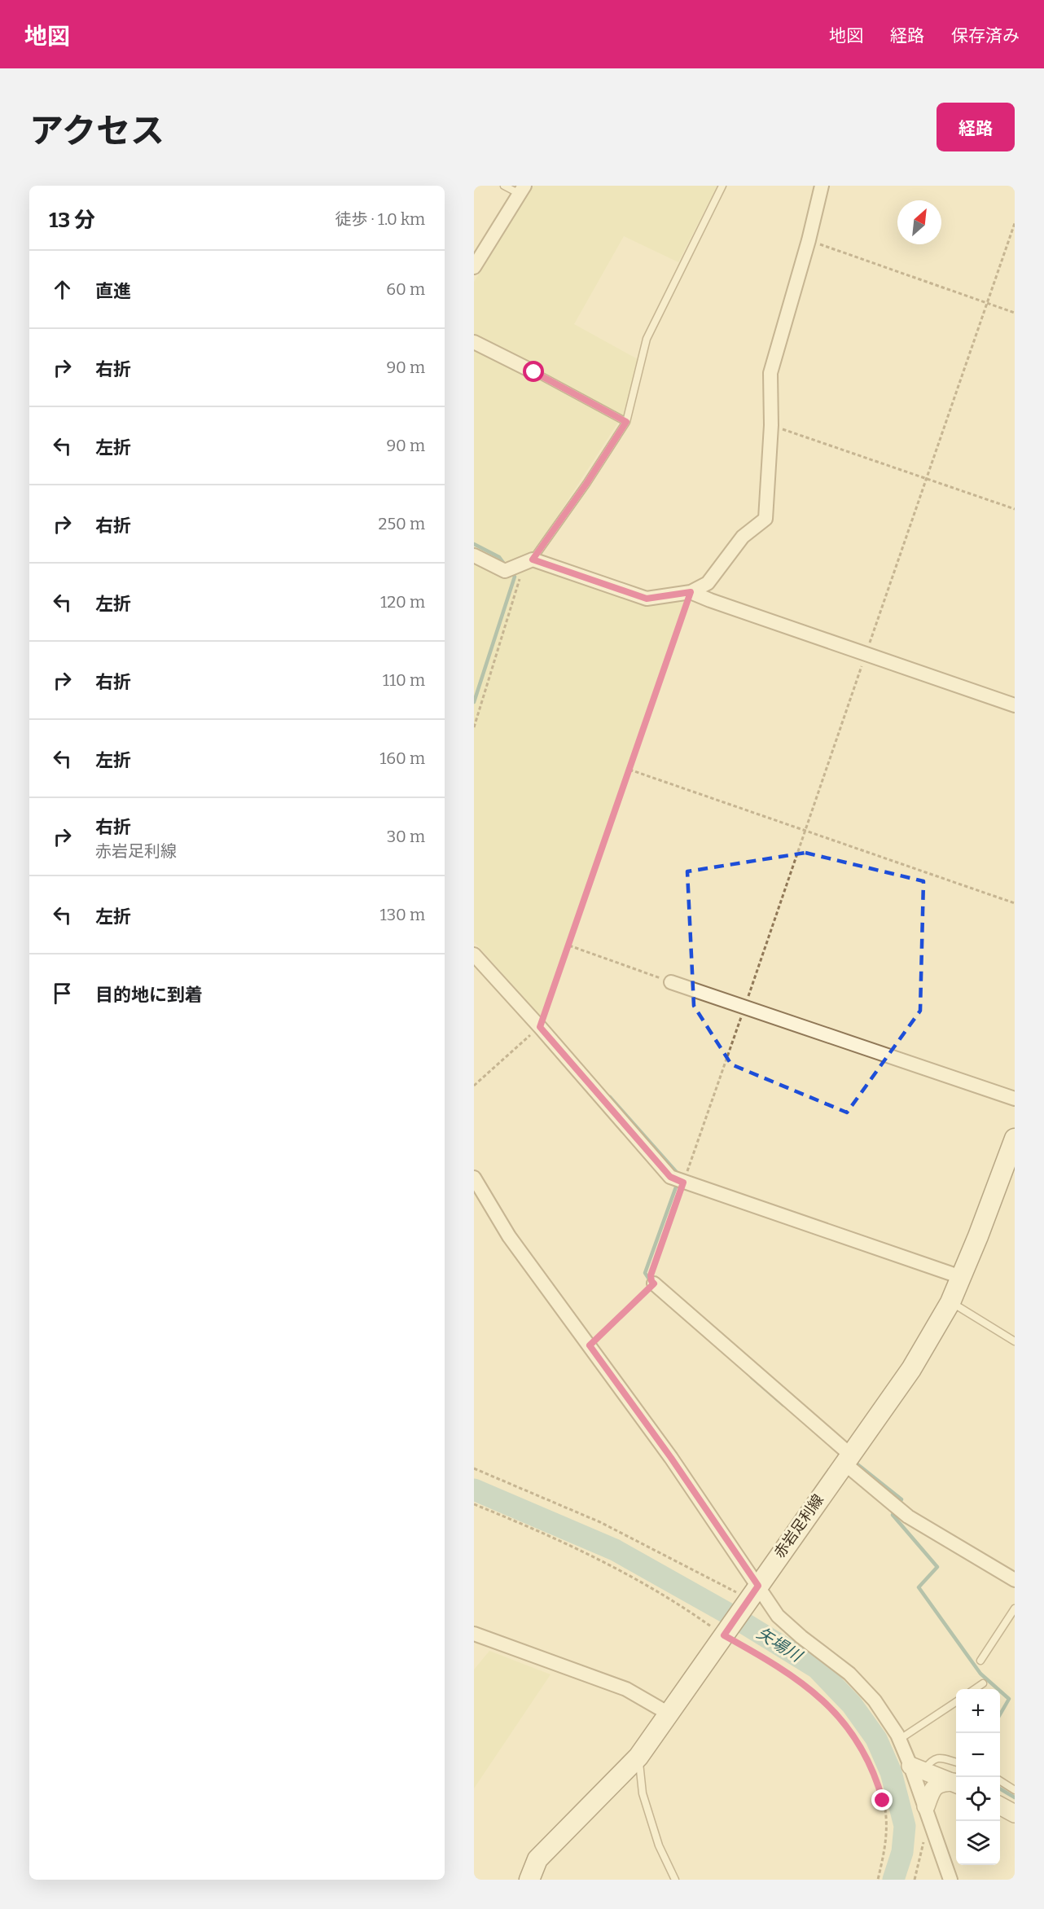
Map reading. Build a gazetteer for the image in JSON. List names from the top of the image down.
{
  "streets": {
    "main road": ["赤岩足利線"]
  },
  "water": ["矢場川"],
  "north": "top right",
  "page": {
    "header": "地図",
    "nav": ["地図", "経路", "保存済み"],
    "title": "アクセス",
    "buttons": "経路",
    "heading": ["13 分", "徒歩 · 1.0 km"],
    "list": [
      ["直進", "60 m"],
      ["右折", "90 m"],
      ["左折", "90 m"],
      ["右折", "250 m"],
      ["左折", "120 m"],
      ["右折", "110 m"],
      ["左折", "160 m"],
      ["右折", "赤岩足利線", "30 m"],
      ["左折", "130 m"],
      "目的地に到着"
    ],
    "map_buttons": ["+", "−"]
  }
}
